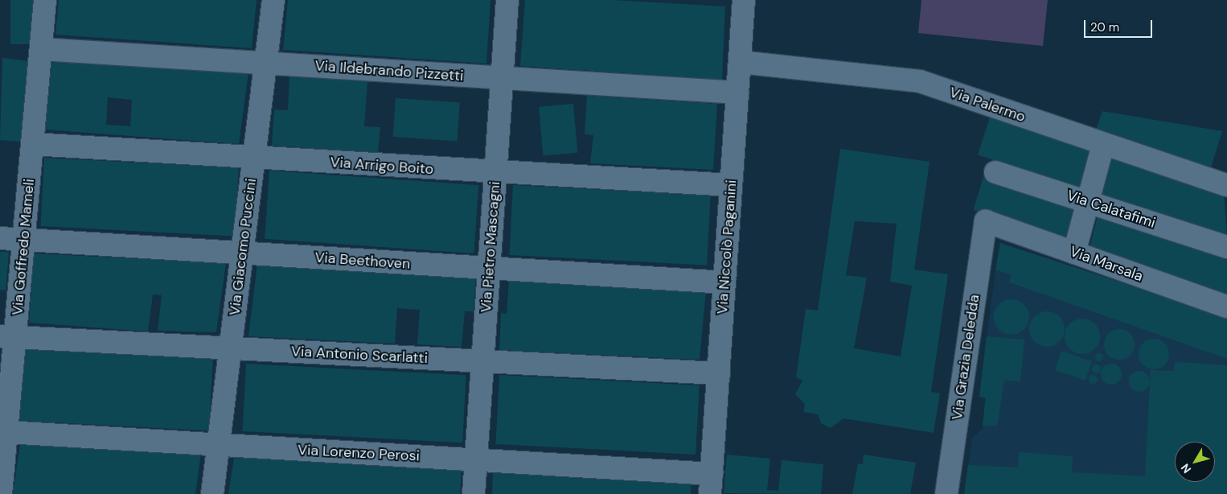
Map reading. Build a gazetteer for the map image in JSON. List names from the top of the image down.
{
  "streets": {
    "street": [
      "Via Ildebrando Pizzetti",
      "Via Palermo",
      "Via Arrigo Boito",
      "Via Calatafimi",
      "Via Goffredo Mameli",
      "Via Giacomo Puccini",
      "Via Pietro Mascagni",
      "Via Niccolò Paganini",
      "Via Beethoven",
      "Via Marsala",
      "Via Antonio Scarlatti",
      "Via Grazia Deledda",
      "Via Lorenzo Perosi"
    ]
  },
  "crossings": [
    ["Via Ildebrando Pizzetti", "Via Goffredo Mameli"],
    ["Via Ildebrando Pizzetti", "Via Giacomo Puccini"],
    ["Via Ildebrando Pizzetti", "Via Pietro Mascagni"],
    ["Via Ildebrando Pizzetti", "Via Niccolò Paganini"],
    ["Via Palermo", "Via Niccolò Paganini"],
    ["Via Arrigo Boito", "Via Goffredo Mameli"],
    ["Via Arrigo Boito", "Via Giacomo Puccini"],
    ["Via Arrigo Boito", "Via Pietro Mascagni"],
    ["Via Arrigo Boito", "Via Niccolò Paganini"],
    ["Via Goffredo Mameli", "Via Beethoven"],
    ["Via Goffredo Mameli", "Via Antonio Scarlatti"],
    ["Via Goffredo Mameli", "Via Lorenzo Perosi"],
    ["Via Giacomo Puccini", "Via Beethoven"],
    ["Via Giacomo Puccini", "Via Antonio Scarlatti"],
    ["Via Giacomo Puccini", "Via Lorenzo Perosi"],
    ["Via Pietro Mascagni", "Via Beethoven"],
    ["Via Pietro Mascagni", "Via Antonio Scarlatti"],
    ["Via Pietro Mascagni", "Via Lorenzo Perosi"],
    ["Via Niccolò Paganini", "Via Beethoven"],
    ["Via Niccolò Paganini", "Via Antonio Scarlatti"],
    ["Via Niccolò Paganini", "Via Lorenzo Perosi"],
    ["Via Marsala", "Via Grazia Deledda"]
  ],
  "scale_bar": "20 m",
  "north": "bottom left"
}
